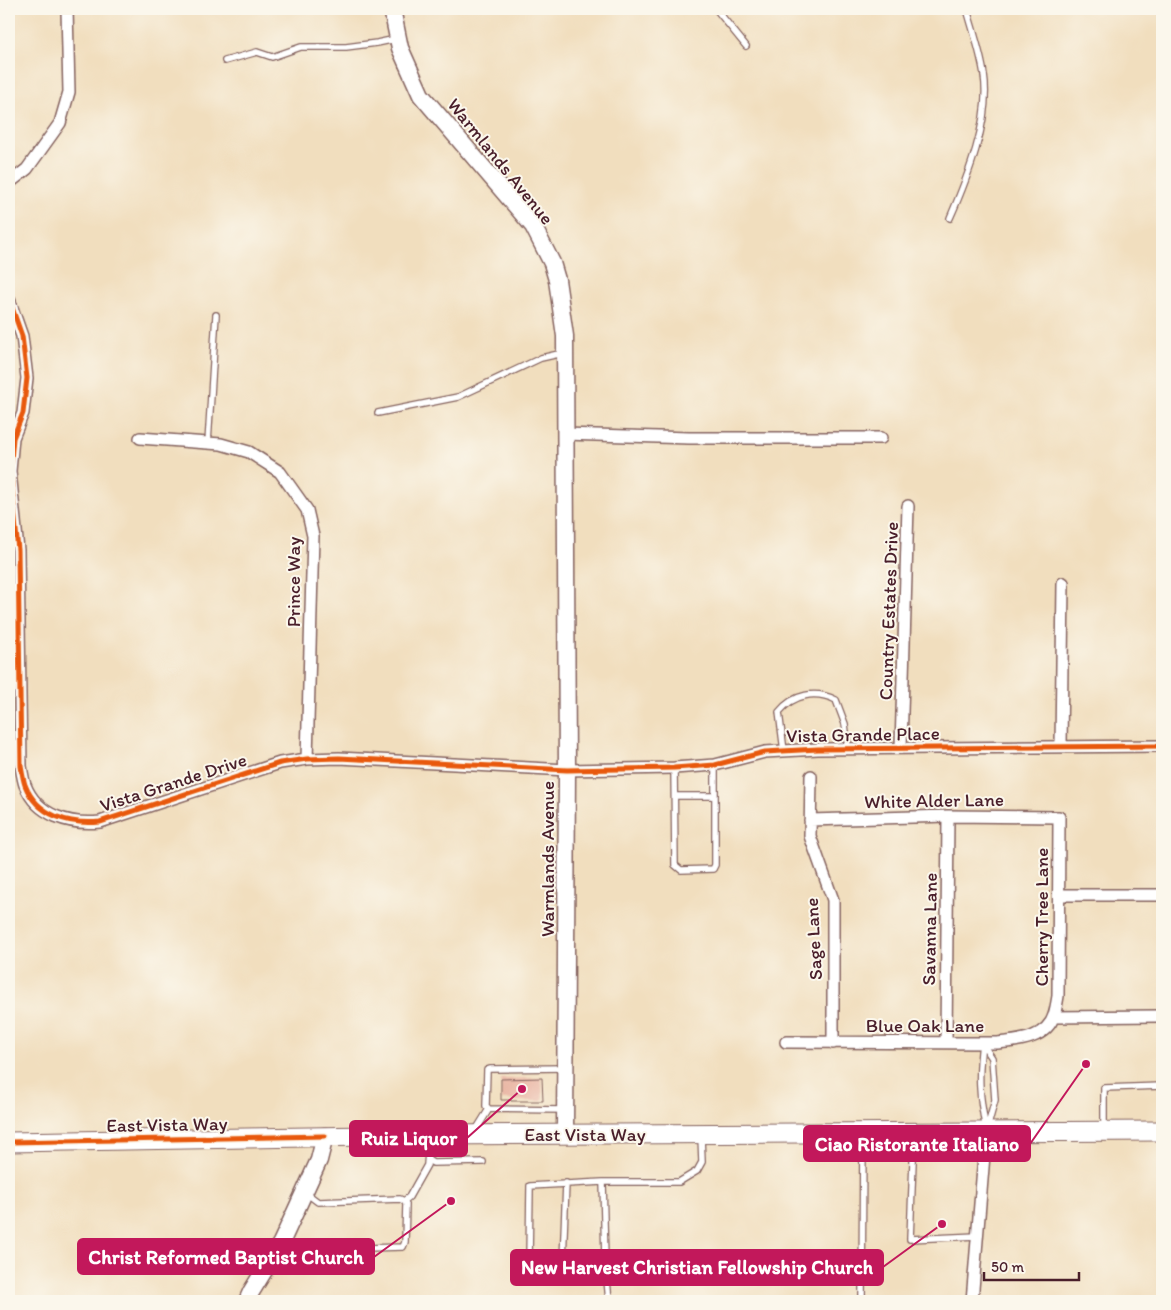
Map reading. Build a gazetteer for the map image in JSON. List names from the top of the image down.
{
  "streets": {
    "main road": ["East Vista Way"],
    "street": [
      "Warmlands Avenue",
      "Prince Way",
      "Country Estates Drive",
      "Vista Grande Place",
      "Vista Grande Drive",
      "White Alder Lane",
      "Cherry Tree Lane",
      "Savanna Lane",
      "Sage Lane",
      "Blue Oak Lane"
    ]
  },
  "crossings": [
    ["Warmlands Avenue", "Vista Grande Place"],
    ["Warmlands Avenue", "Vista Grande Drive"],
    ["Warmlands Avenue", "East Vista Way"],
    ["Prince Way", "Vista Grande Drive"],
    ["Country Estates Drive", "Vista Grande Place"],
    ["Vista Grande Place", "Vista Grande Drive"],
    ["White Alder Lane", "Cherry Tree Lane"],
    ["White Alder Lane", "Savanna Lane"],
    ["White Alder Lane", "Sage Lane"],
    ["Cherry Tree Lane", "Blue Oak Lane"],
    ["Savanna Lane", "Blue Oak Lane"],
    ["Sage Lane", "Blue Oak Lane"]
  ],
  "places": [
    "Ciao Ristorante Italiano",
    "Ruiz Liquor",
    "Christ Reformed Baptist Church",
    "New Harvest Christian Fellowship Church"
  ],
  "scale_bar": "50 m"
}
